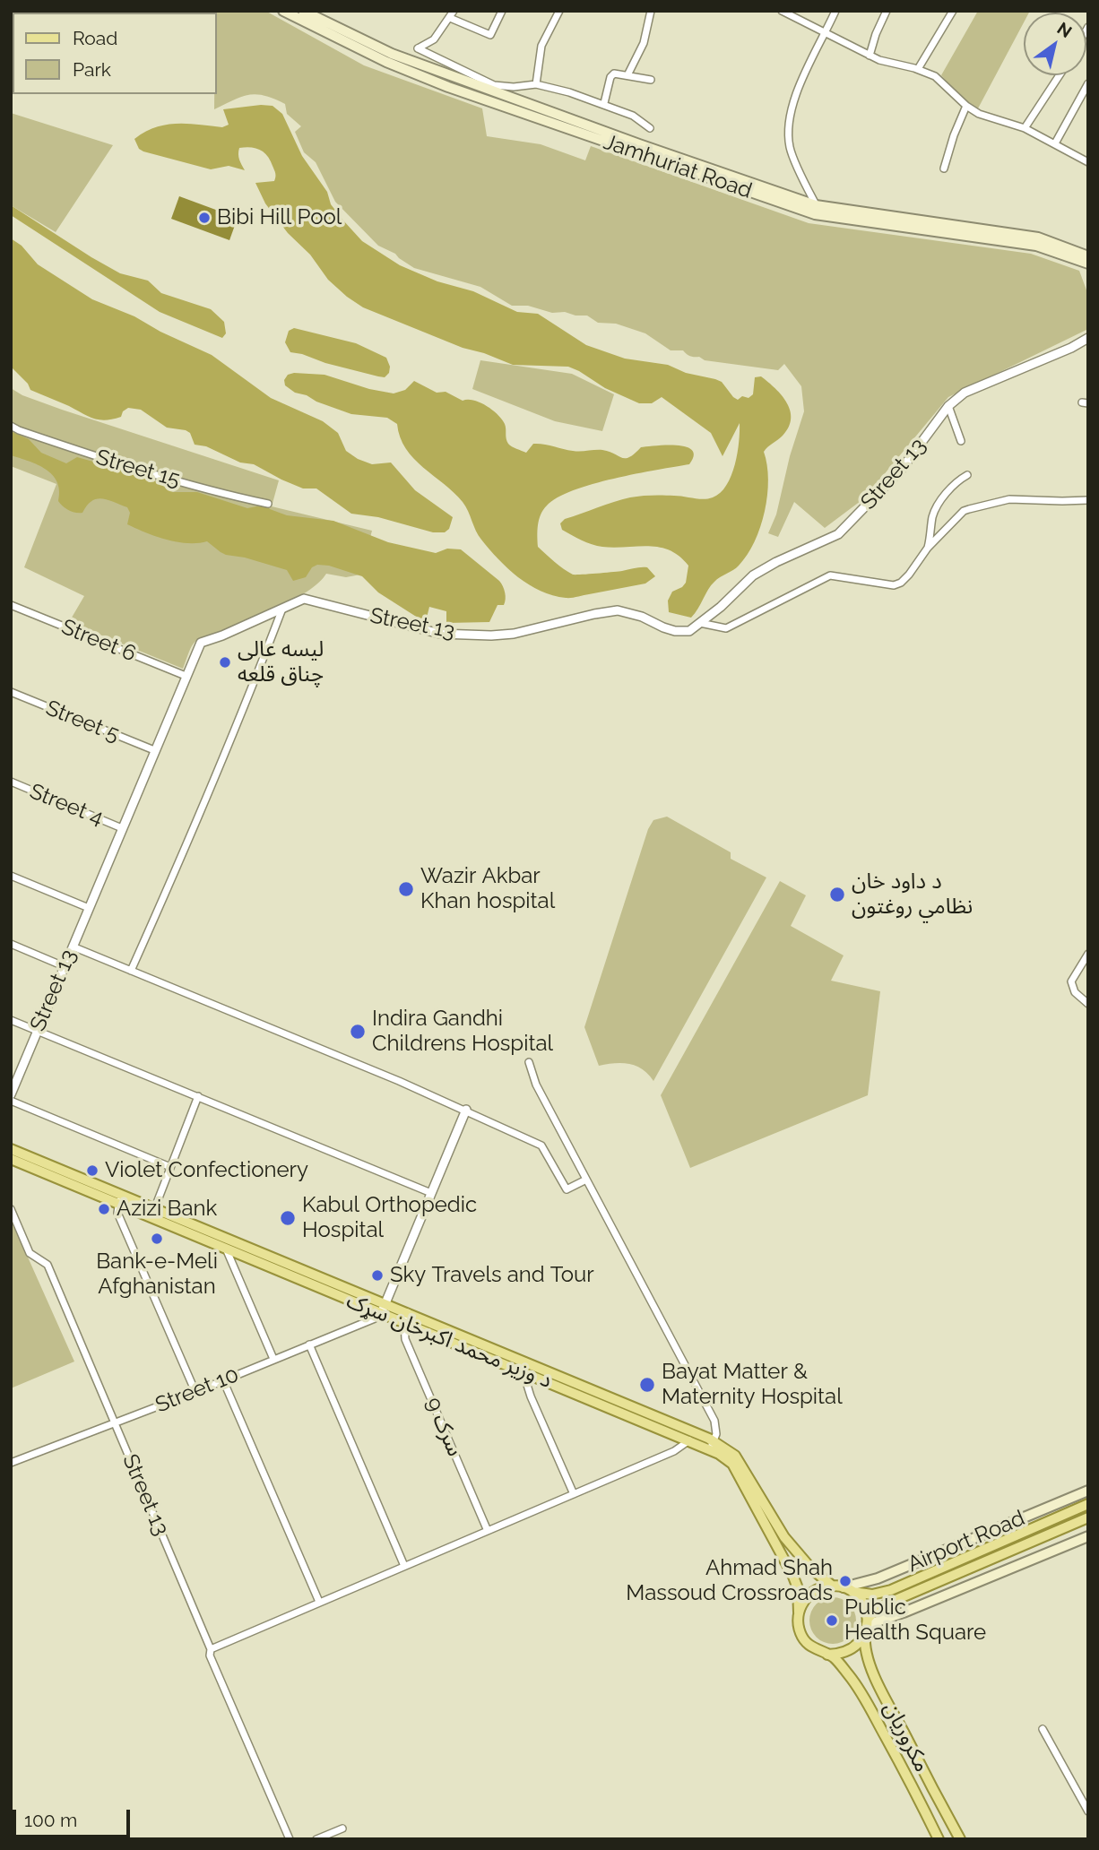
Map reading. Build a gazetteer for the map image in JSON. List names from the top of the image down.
{
  "streets": {
    "main road": [
      "Jamhuriat Road",
      "د وزیر محمد اکبرخان سړک",
      "Airport Road",
      "مکروریان"
    ],
    "street": [
      "Street 15",
      "Street 13",
      "Street 6",
      "Street 5",
      "Street 4",
      "Street 10",
      "سرک 9"
    ]
  },
  "crossings": [
    ["Street 13", "Street 6"],
    ["Street 13", "Street 5"],
    ["Street 13", "Street 4"],
    ["Street 13", "Street 10"],
    ["د وزیر محمد اکبرخان سړک", "Street 10"],
    ["د وزیر محمد اکبرخان سړک", "سرک 9"],
    ["د وزیر محمد اکبرخان سړک", "Airport Road"],
    ["د وزیر محمد اکبرخان سړک", "مکروریان"],
    ["Airport Road", "مکروریان"]
  ],
  "places": [
    "Bibi Hill Pool",
    "لیسه عالی چناق قلعه",
    "Wazir Akbar Khan hospital",
    "د داود خان نظامي روغتون",
    "Indira Gandhi Childrens Hospital",
    "Violet Confectionery",
    "Azizi Bank",
    "Kabul Orthopedic Hospital",
    "Bank-e-Meli Afghanistan",
    "Sky Travels and Tour",
    "Bayat Matter & Maternity Hospital",
    "Ahmad Shah Massoud Crossroads",
    "Public Health Square"
  ],
  "legend": ["Road", "Park"],
  "scale_bar": "100 m",
  "north": "top right"
}
